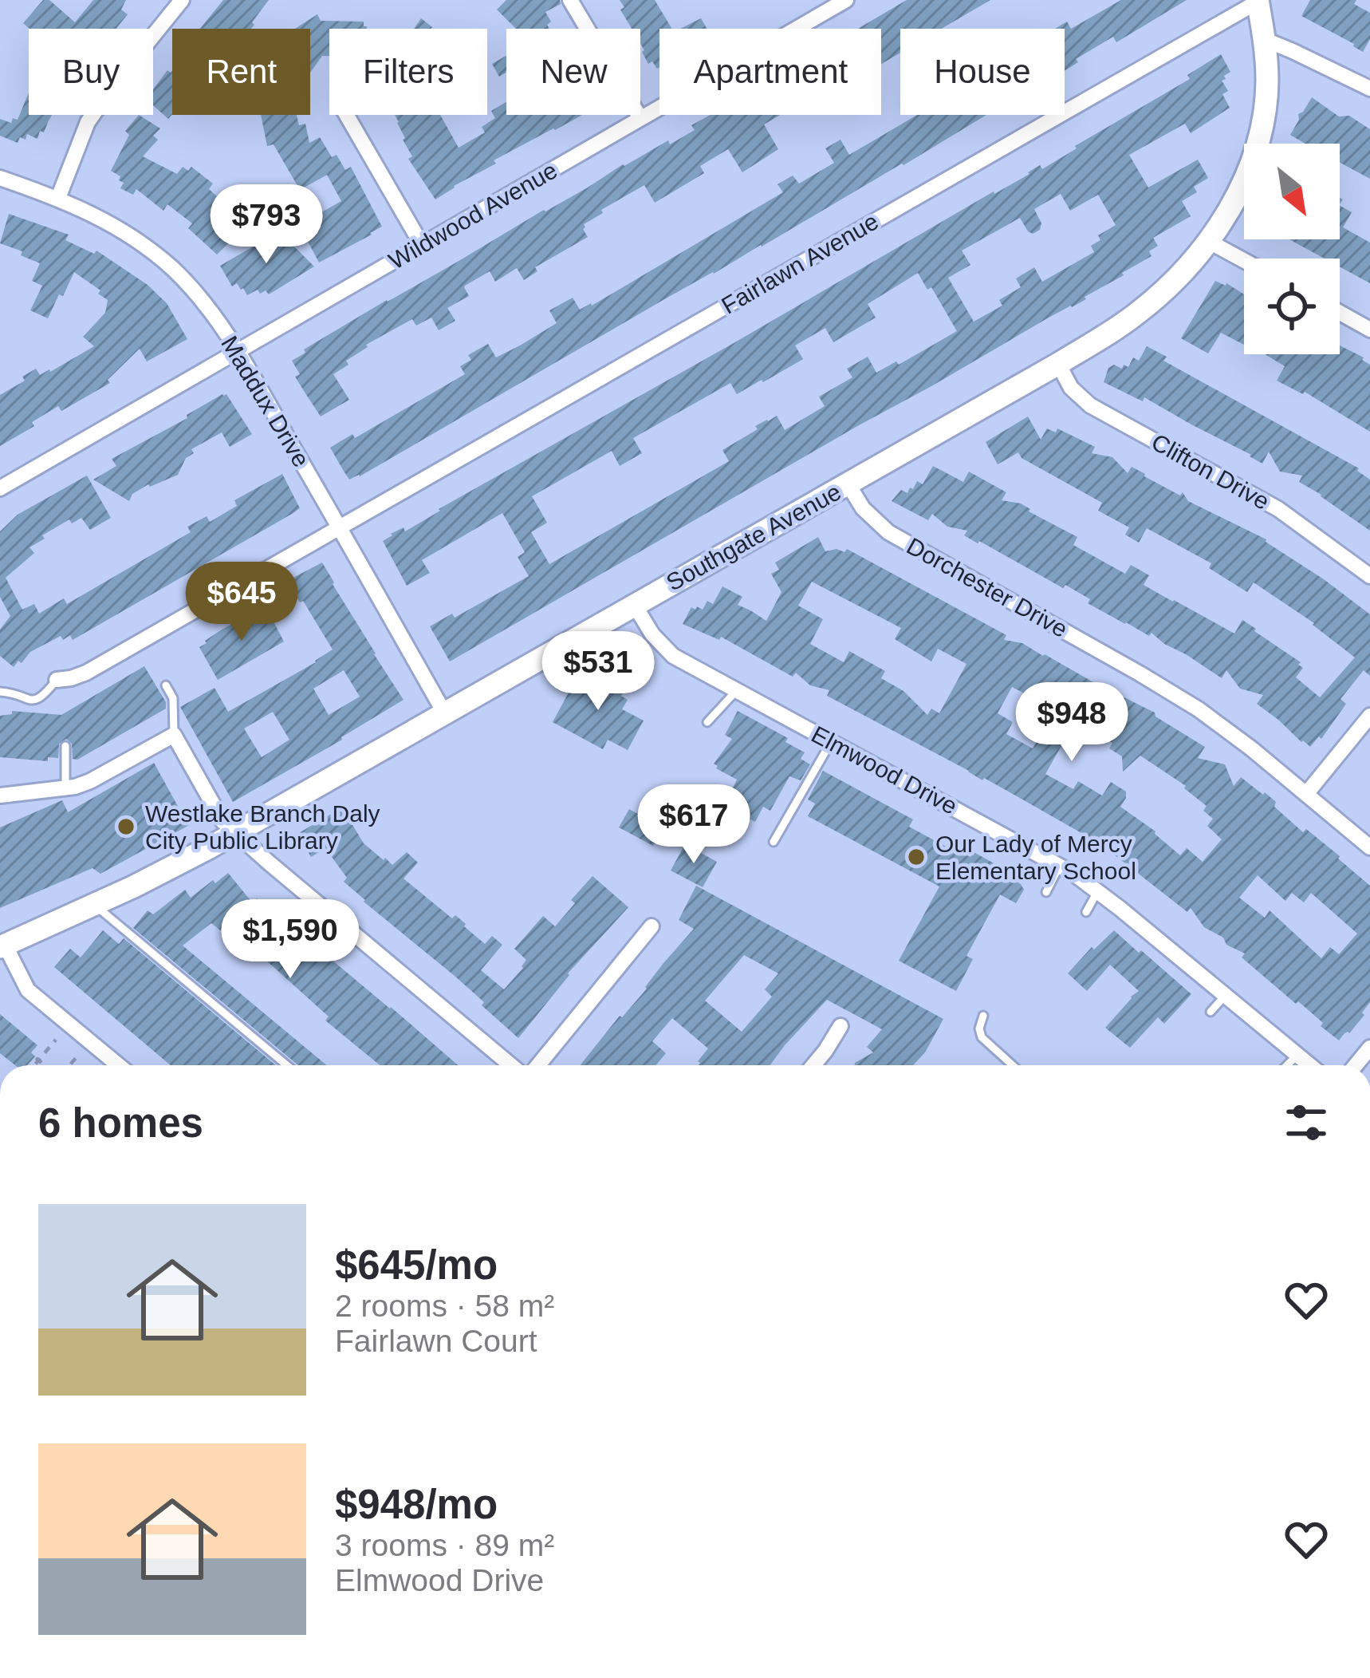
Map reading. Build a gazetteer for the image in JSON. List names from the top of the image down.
{
  "streets": {
    "street": [
      "Wildwood Avenue",
      "Fairlawn Avenue",
      "Maddux Drive",
      "Clifton Drive",
      "Southgate Avenue",
      "Dorchester Drive",
      "Elmwood Drive"
    ]
  },
  "crossings": [
    ["Wildwood Avenue", "Maddux Drive"],
    ["Fairlawn Avenue", "Maddux Drive"],
    ["Fairlawn Avenue", "Southgate Avenue"],
    ["Maddux Drive", "Southgate Avenue"],
    ["Clifton Drive", "Southgate Avenue"],
    ["Southgate Avenue", "Dorchester Drive"],
    ["Southgate Avenue", "Elmwood Drive"]
  ],
  "places": ["Westlake Branch Daly City Public Library", "Our Lady of Mercy Elementary School"],
  "north": "bottom right",
  "page": {
    "chip": [
      "Buy",
      "Rent",
      "Filters",
      "New",
      "Apartment",
      "House"
    ],
    "price": [
      "$793",
      "$645",
      "$531",
      "$948",
      "$617",
      "$1,590"
    ],
    "heading": "6 homes",
    "list": [
      {
        "name": "$645/mo",
        "note": "2 rooms · 58 m² · Fairlawn Court"
      },
      {
        "name": "$948/mo",
        "note": "3 rooms · 89 m² · Elmwood Drive"
      }
    ]
  }
}
